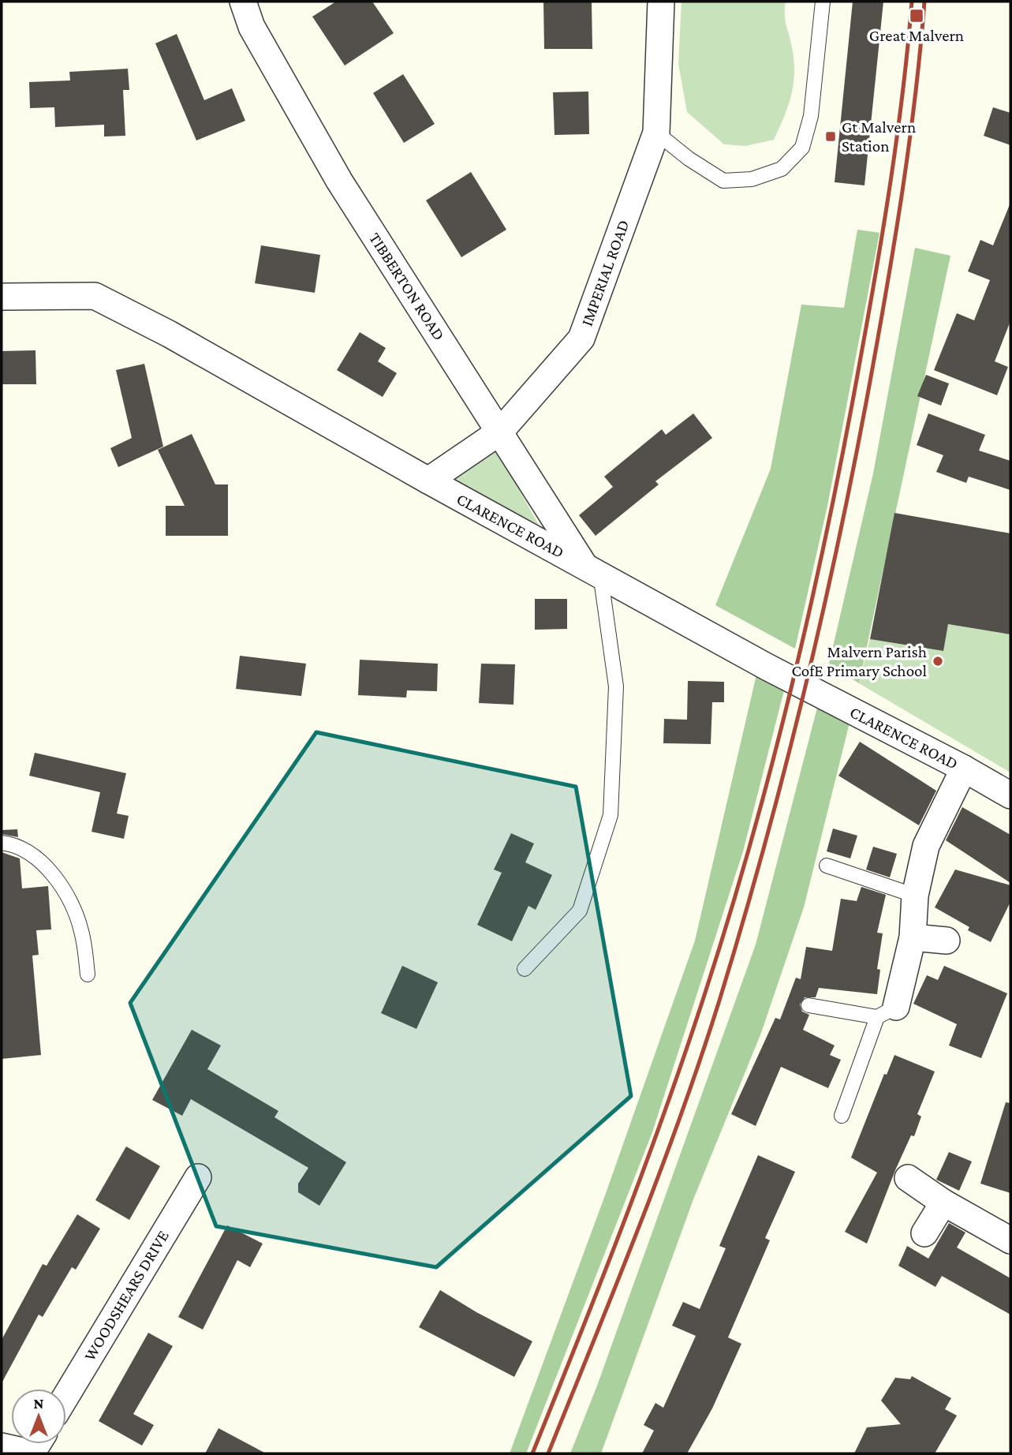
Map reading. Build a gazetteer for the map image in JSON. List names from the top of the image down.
{
  "streets": {
    "street": [
      "IMPERIAL ROAD",
      "TIBBERTON ROAD",
      "CLARENCE ROAD",
      "WOODSHEARS DRIVE"
    ]
  },
  "crossings": [
    ["IMPERIAL ROAD", "TIBBERTON ROAD"],
    ["IMPERIAL ROAD", "CLARENCE ROAD"],
    ["TIBBERTON ROAD", "CLARENCE ROAD"]
  ],
  "places": {
    "transit": ["Great Malvern", "Gt Malvern Station"],
    "other": ["Malvern Parish CofE Primary School"]
  },
  "north": "top"
}
